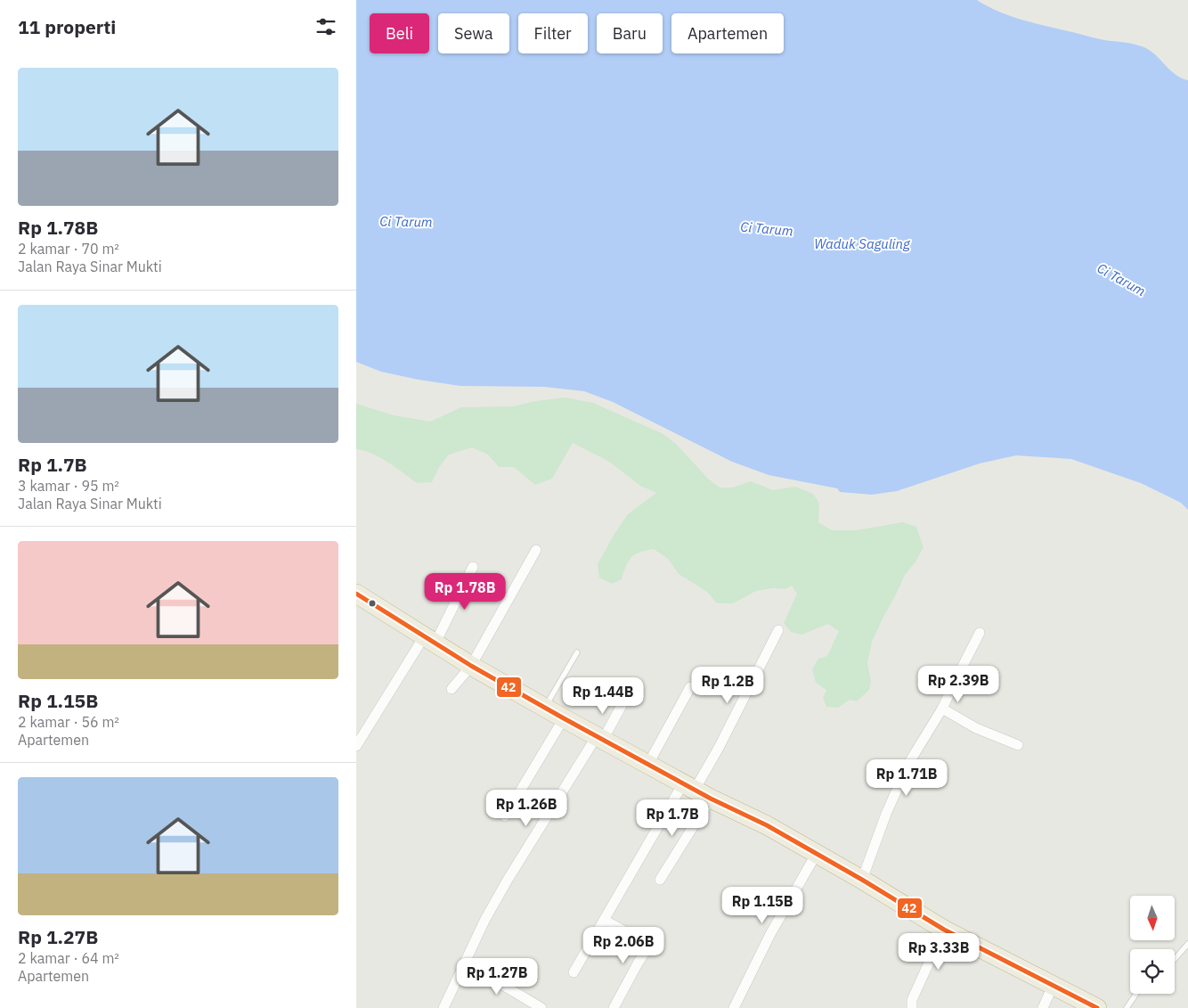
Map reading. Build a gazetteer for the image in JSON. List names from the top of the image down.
{
  "water": ["Ci Tarum", "Waduk Saguling"],
  "lines": ["transit line 42"],
  "north": "bottom",
  "page": {
    "heading": "11 properti",
    "chip": [
      "Beli",
      "Sewa",
      "Filter",
      "Baru",
      "Apartemen"
    ],
    "list": [
      {
        "name": "Rp 1.78B",
        "note": "2 kamar · 70 m² · Jalan Raya Sinar Mukti"
      },
      {
        "name": "Rp 1.7B",
        "note": "3 kamar · 95 m² · Jalan Raya Sinar Mukti"
      },
      {
        "name": "Rp 1.15B",
        "note": "2 kamar · 56 m² · Apartemen"
      },
      {
        "name": "Rp 1.27B",
        "note": "2 kamar · 64 m² · Apartemen"
      }
    ],
    "price": [
      "Rp 1.78B",
      "Rp 2.39B",
      "Rp 1.2B",
      "Rp 1.44B",
      "Rp 1.71B",
      "Rp 1.26B",
      "Rp 1.7B",
      "Rp 1.15B",
      "Rp 2.06B",
      "Rp 3.33B",
      "Rp 1.27B"
    ]
  }
}
